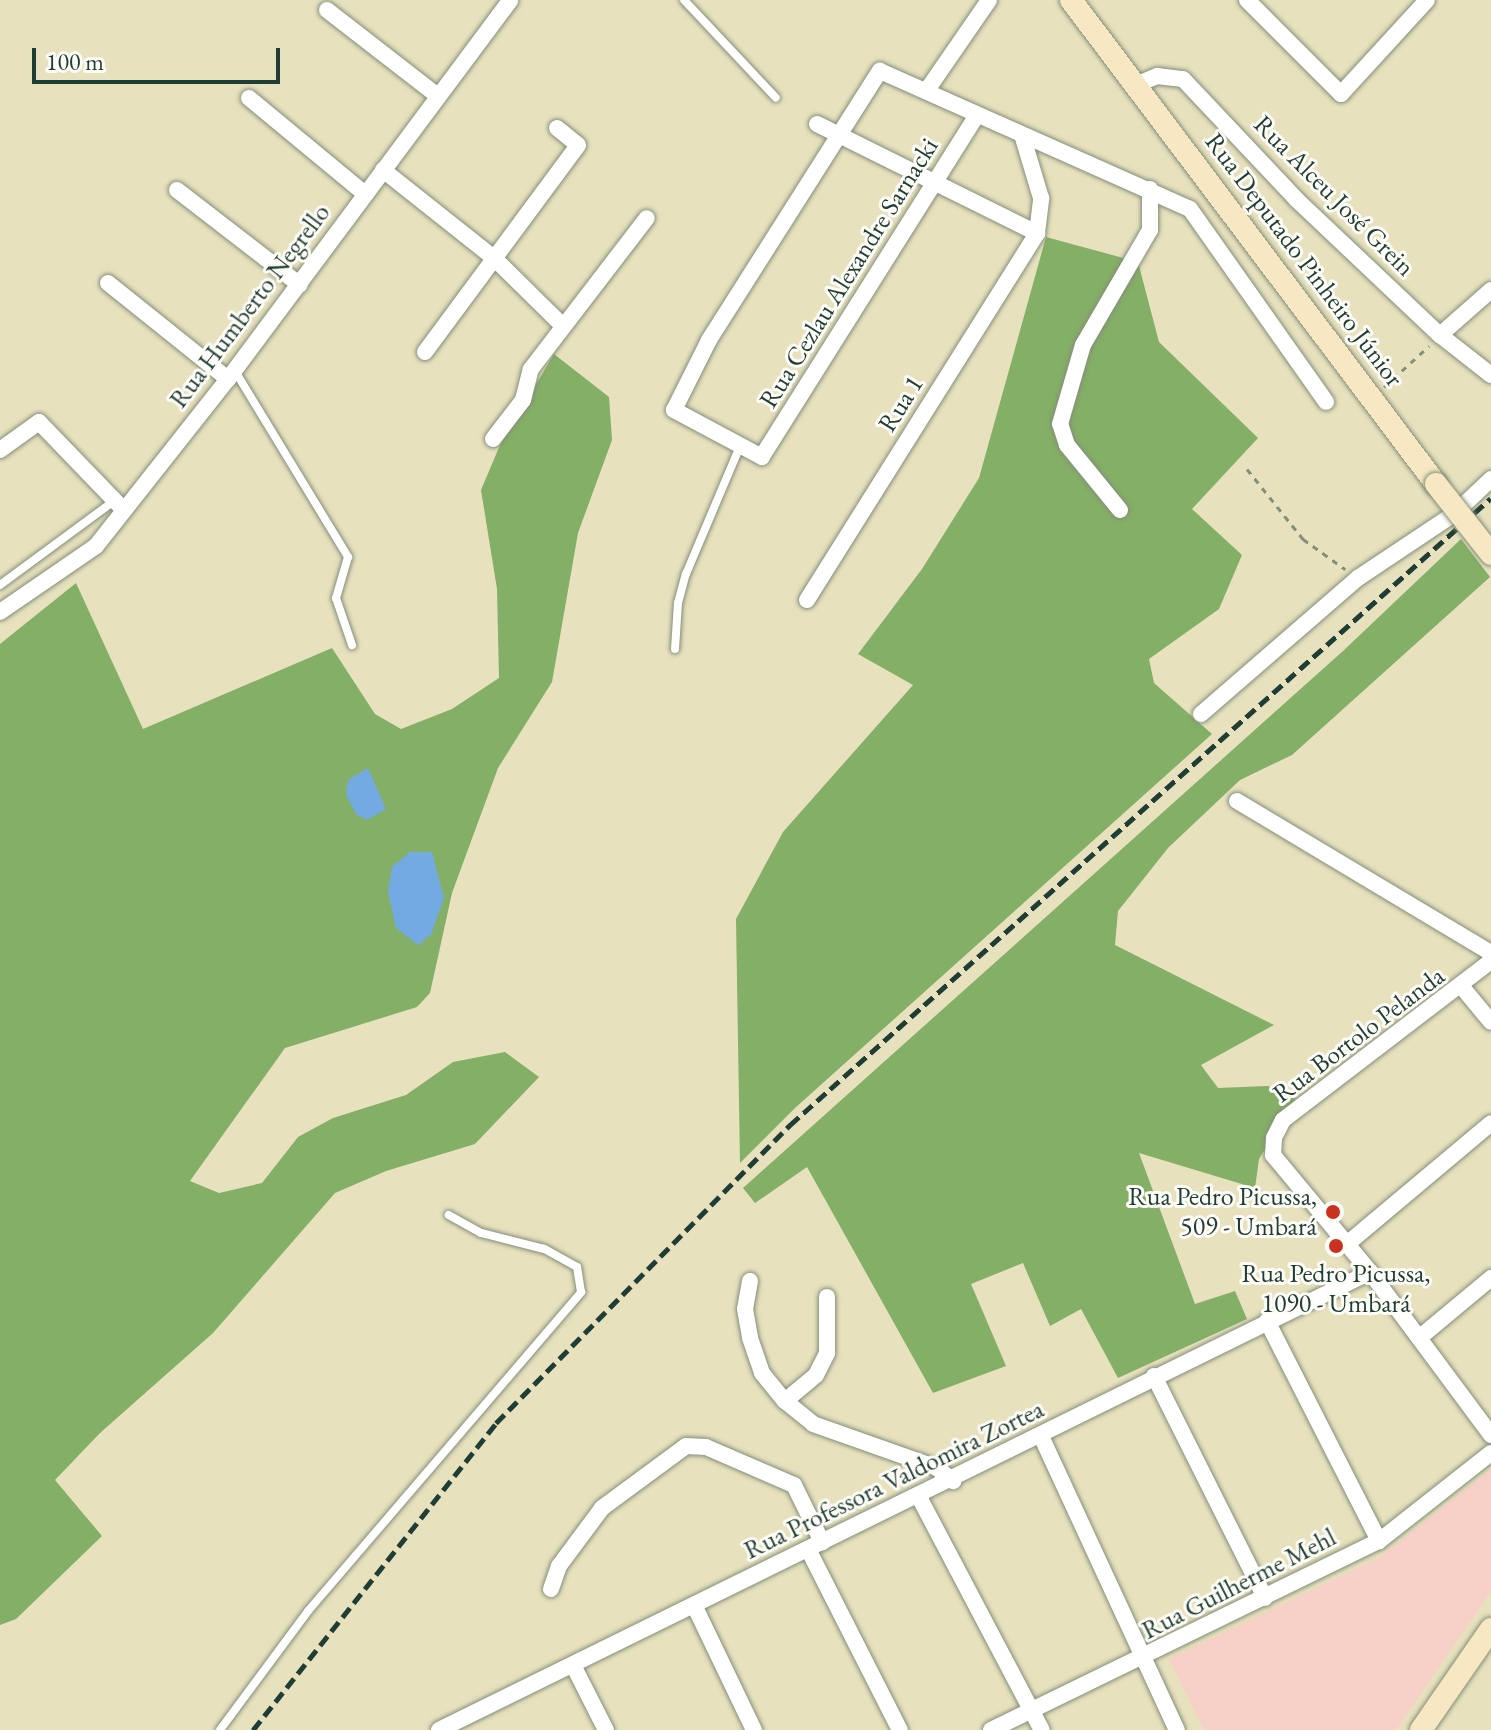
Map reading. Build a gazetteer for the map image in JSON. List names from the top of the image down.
{
  "streets": {
    "street": [
      "Rua Alceu José Grein",
      "Rua Deputado Pinheiro Júnior",
      "Rua Cezlau Alexandre Sarnacki",
      "Rua Humberto Negrello",
      "Rua 1",
      "Rua Bortolo Pelanda",
      "Rua Professora Valdomira Zortea",
      "Rua Guilherme Mehl"
    ]
  },
  "crossings": [
    ["Rua Alceu José Grein", "Rua Deputado Pinheiro Júnior"]
  ],
  "places": ["Rua Pedro Picussa, 509 - Umbará", "Rua Pedro Picussa, 1090 - Umbará"],
  "scale_bar": "100 m"
}
